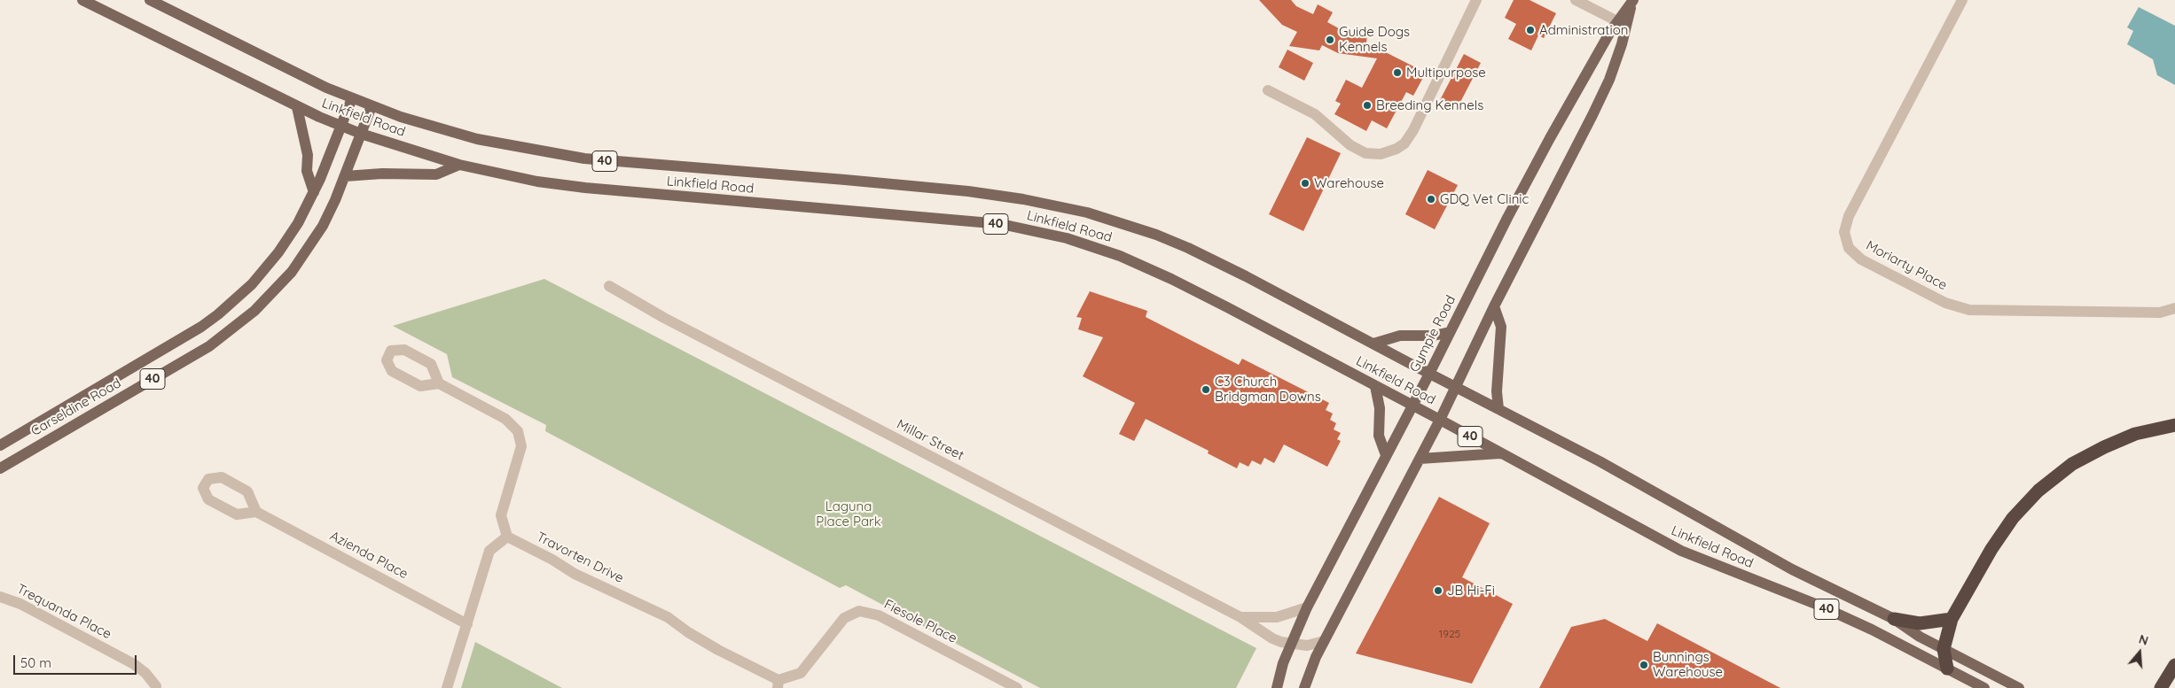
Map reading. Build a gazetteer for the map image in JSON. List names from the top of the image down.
{
  "streets": {
    "main road": [
      "Linkfield Road",
      "40",
      "Gympie Road",
      "Carseldine Road"
    ],
    "street": [
      "Moriarty Place",
      "Millar Street",
      "Azienda Place",
      "Travorten Drive",
      "Trequanda Place",
      "Fiesole Place"
    ]
  },
  "crossings": [
    ["Linkfield Road", "Gympie Road"],
    ["Linkfield Road", "Carseldine Road"],
    ["Gympie Road", "Millar Street"],
    ["Travorten Drive", "Fiesole Place"]
  ],
  "parks": ["Laguna Place Park"],
  "places": [
    "Administration",
    "Guide Dogs Kennels",
    "Multipurpose",
    "Breeding Kennels",
    "Warehouse",
    "GDQ Vet Clinic",
    "C3 Church Bridgman Downs",
    "JB Hi-Fi",
    "Bunnings Warehouse"
  ],
  "house_numbers": ["1925"],
  "scale_bar": "50 m",
  "north": "top"
}
